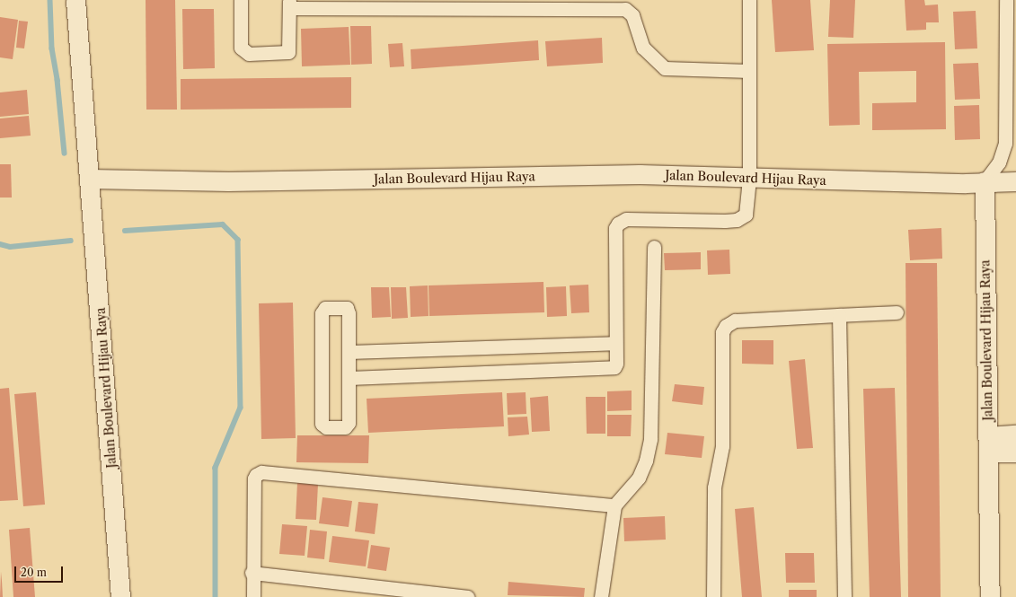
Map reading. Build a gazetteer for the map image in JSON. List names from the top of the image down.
{
  "streets": {
    "street": ["Jalan Boulevard Hijau Raya"]
  },
  "scale_bar": "20 m"
}
